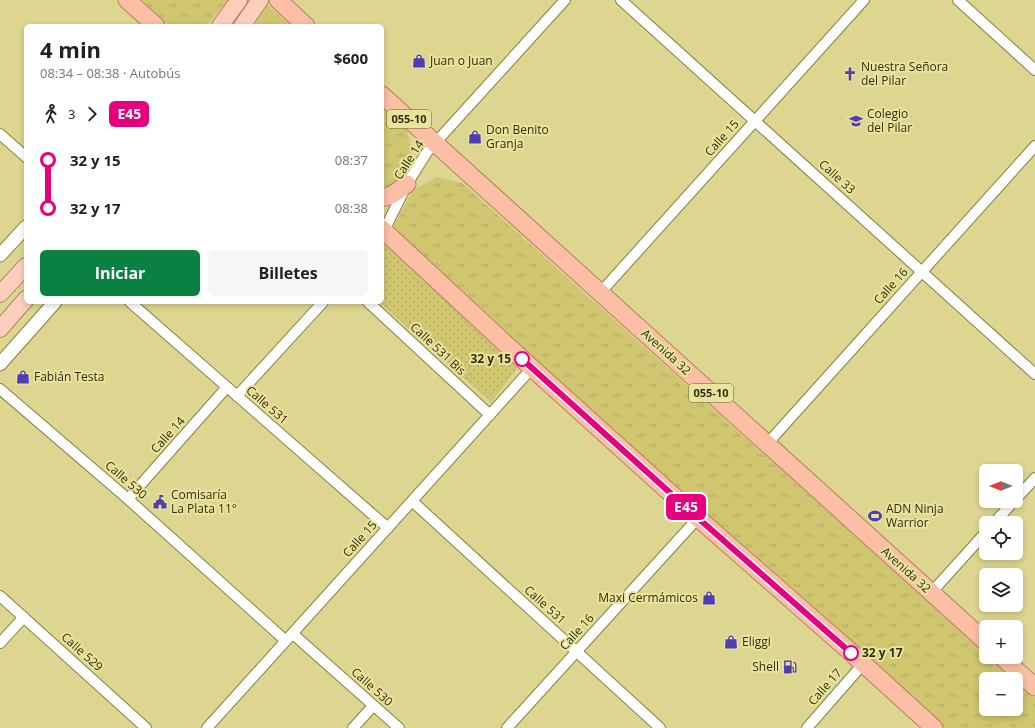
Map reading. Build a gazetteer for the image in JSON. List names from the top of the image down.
{
  "streets": {
    "highway": ["055-10", "Avenida 32"],
    "street": [
      "Calle 15",
      "Calle 14",
      "Calle 33",
      "Calle 16",
      "Calle 531 Bis",
      "Calle 531",
      "Calle 530",
      "Calle 529",
      "Calle 17"
    ]
  },
  "crossings": [
    ["Calle 15", "Calle 33"],
    ["Calle 15", "Calle 531 Bis"],
    ["Calle 15", "Avenida 32"],
    ["Calle 15", "Calle 531"],
    ["Calle 15", "Calle 530"],
    ["Calle 14", "Avenida 32"],
    ["Calle 14", "Calle 531"],
    ["Calle 14", "Calle 530"],
    ["Calle 33", "Calle 16"],
    ["Calle 16", "Avenida 32"],
    ["Calle 16", "Calle 531"]
  ],
  "places": {
    "shop": [
      "Juan o Juan",
      "Don Benito Granja",
      "Fabián Testa",
      "Maxi Cermámicos",
      "Eliggi"
    ],
    "church": ["Nuestra Señora del Pilar"],
    "school or university": ["Colegio del Pilar"],
    "other": ["32 y 15", "32 y 17"],
    "public building": ["Comisaría La Plata 11°"],
    "sports": ["ADN Ninja Warrior"],
    "fuel station": ["Shell"]
  },
  "lines": ["bus line E45"],
  "north": "left",
  "page": {
    "on_map": "E45",
    "heading": ["4 min", "08:34 – 08:38 · Autobús", "$600"],
    "legs": ["3", "E45"],
    "list": [
      {
        "name": "32 y 15",
        "value": "08:37"
      },
      {
        "name": "32 y 17",
        "value": "08:38"
      }
    ],
    "buttons": ["Iniciar", "Billetes"],
    "map_buttons": ["+", "−"]
  }
}
